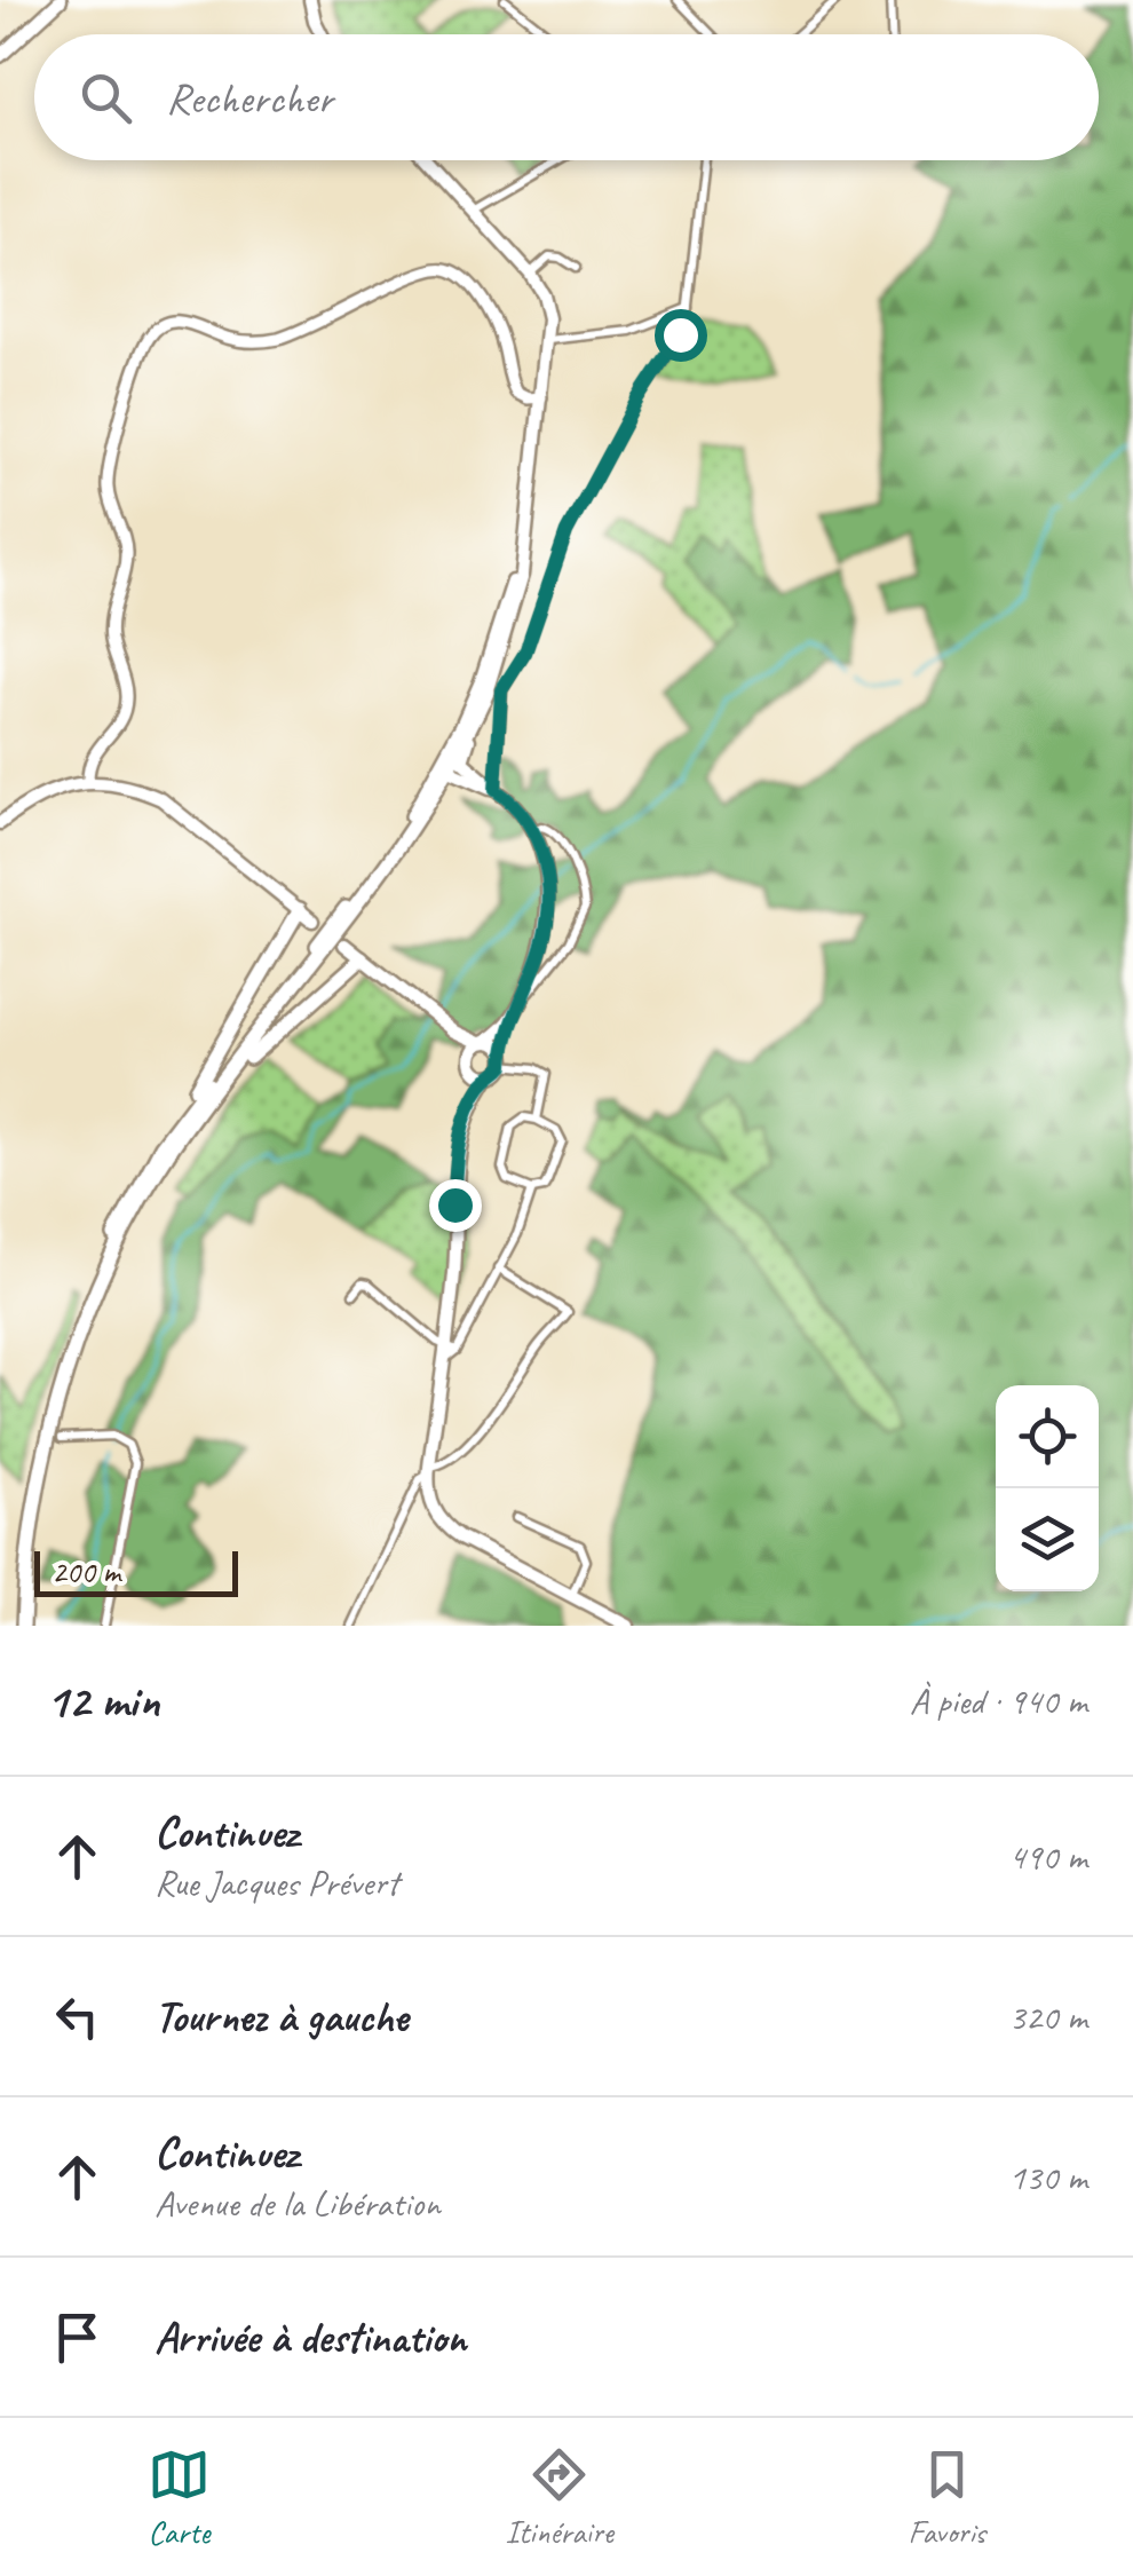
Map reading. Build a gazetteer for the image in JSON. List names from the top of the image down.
{
  "scale_bar": "200 m",
  "page": {
    "search": "Rechercher",
    "scale": "200 m",
    "heading": ["12 min", "À pied · 940 m"],
    "list": [
      ["Continuez", "Rue Jacques Prévert", "490 m"],
      ["Tournez à gauche", "320 m"],
      ["Continuez", "Avenue de la Libération", "130 m"],
      "Arrivée à destination"
    ],
    "nav": ["Carte", "Itinéraire", "Favoris"]
  }
}
